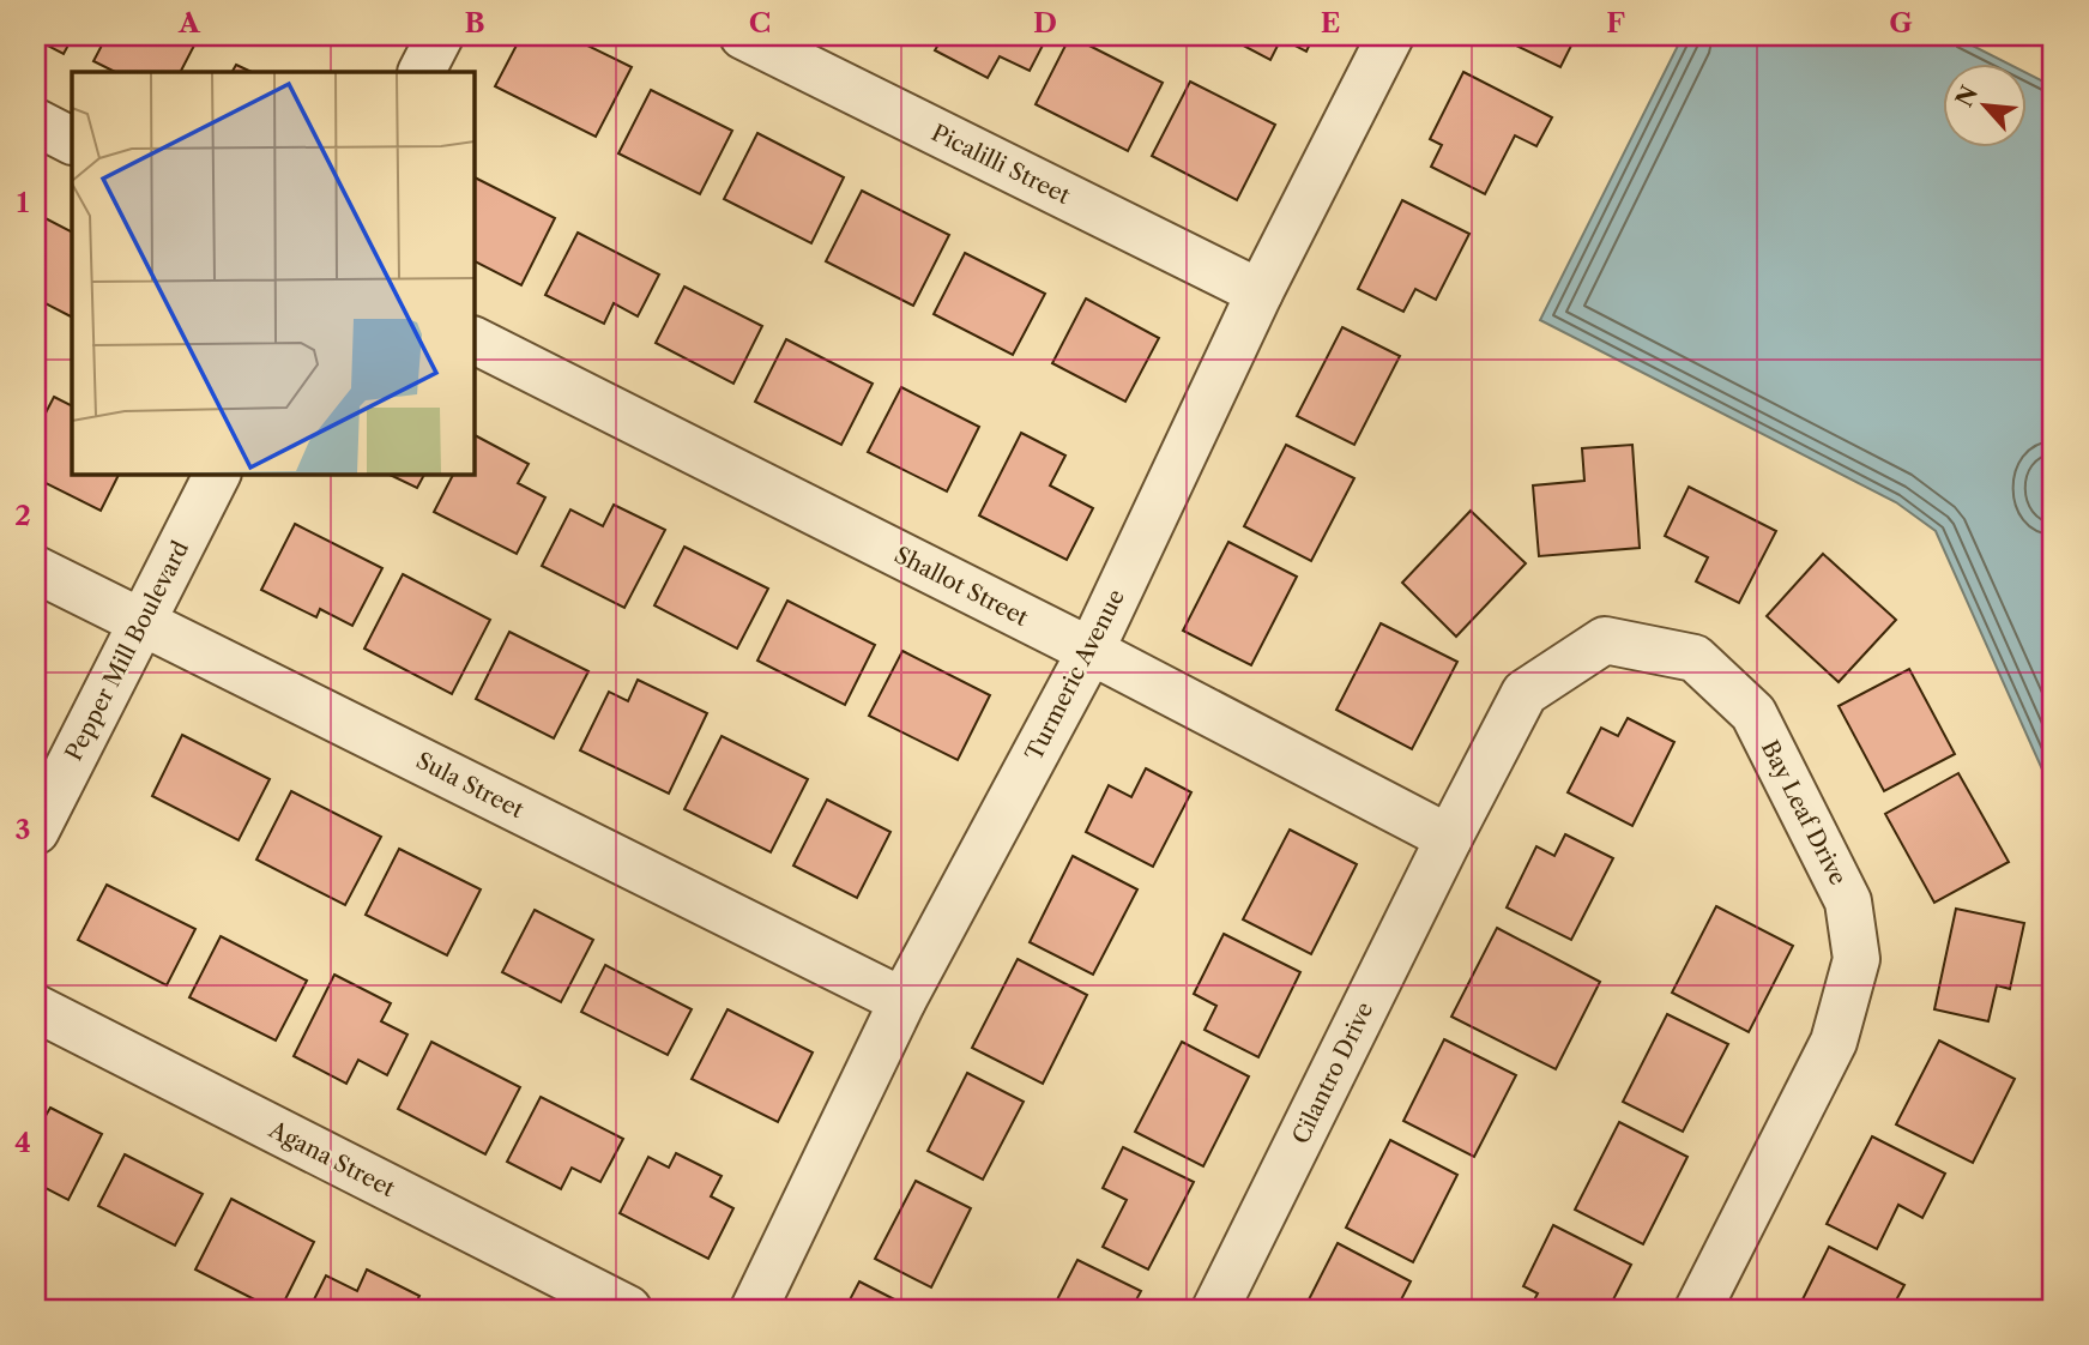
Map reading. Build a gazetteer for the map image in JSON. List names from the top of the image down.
{
  "streets": {
    "street": [
      "Picalilli Street",
      "Shallot Street",
      "Pepper Mill Boulevard",
      "Turmeric Avenue",
      "Sula Street",
      "Bay Leaf Drive",
      "Cilantro Drive",
      "Agana Street"
    ]
  },
  "crossings": [
    ["Picalilli Street", "Turmeric Avenue"],
    ["Shallot Street", "Turmeric Avenue"],
    ["Shallot Street", "Bay Leaf Drive"],
    ["Shallot Street", "Cilantro Drive"],
    ["Pepper Mill Boulevard", "Sula Street"],
    ["Turmeric Avenue", "Sula Street"],
    ["Bay Leaf Drive", "Cilantro Drive"]
  ],
  "north": "top left",
  "grid": {
    "columns": [
      "A",
      "B",
      "C",
      "D",
      "E",
      "F",
      "G"
    ],
    "rows": [
      "1",
      "2",
      "3",
      "4"
    ]
  }
}
